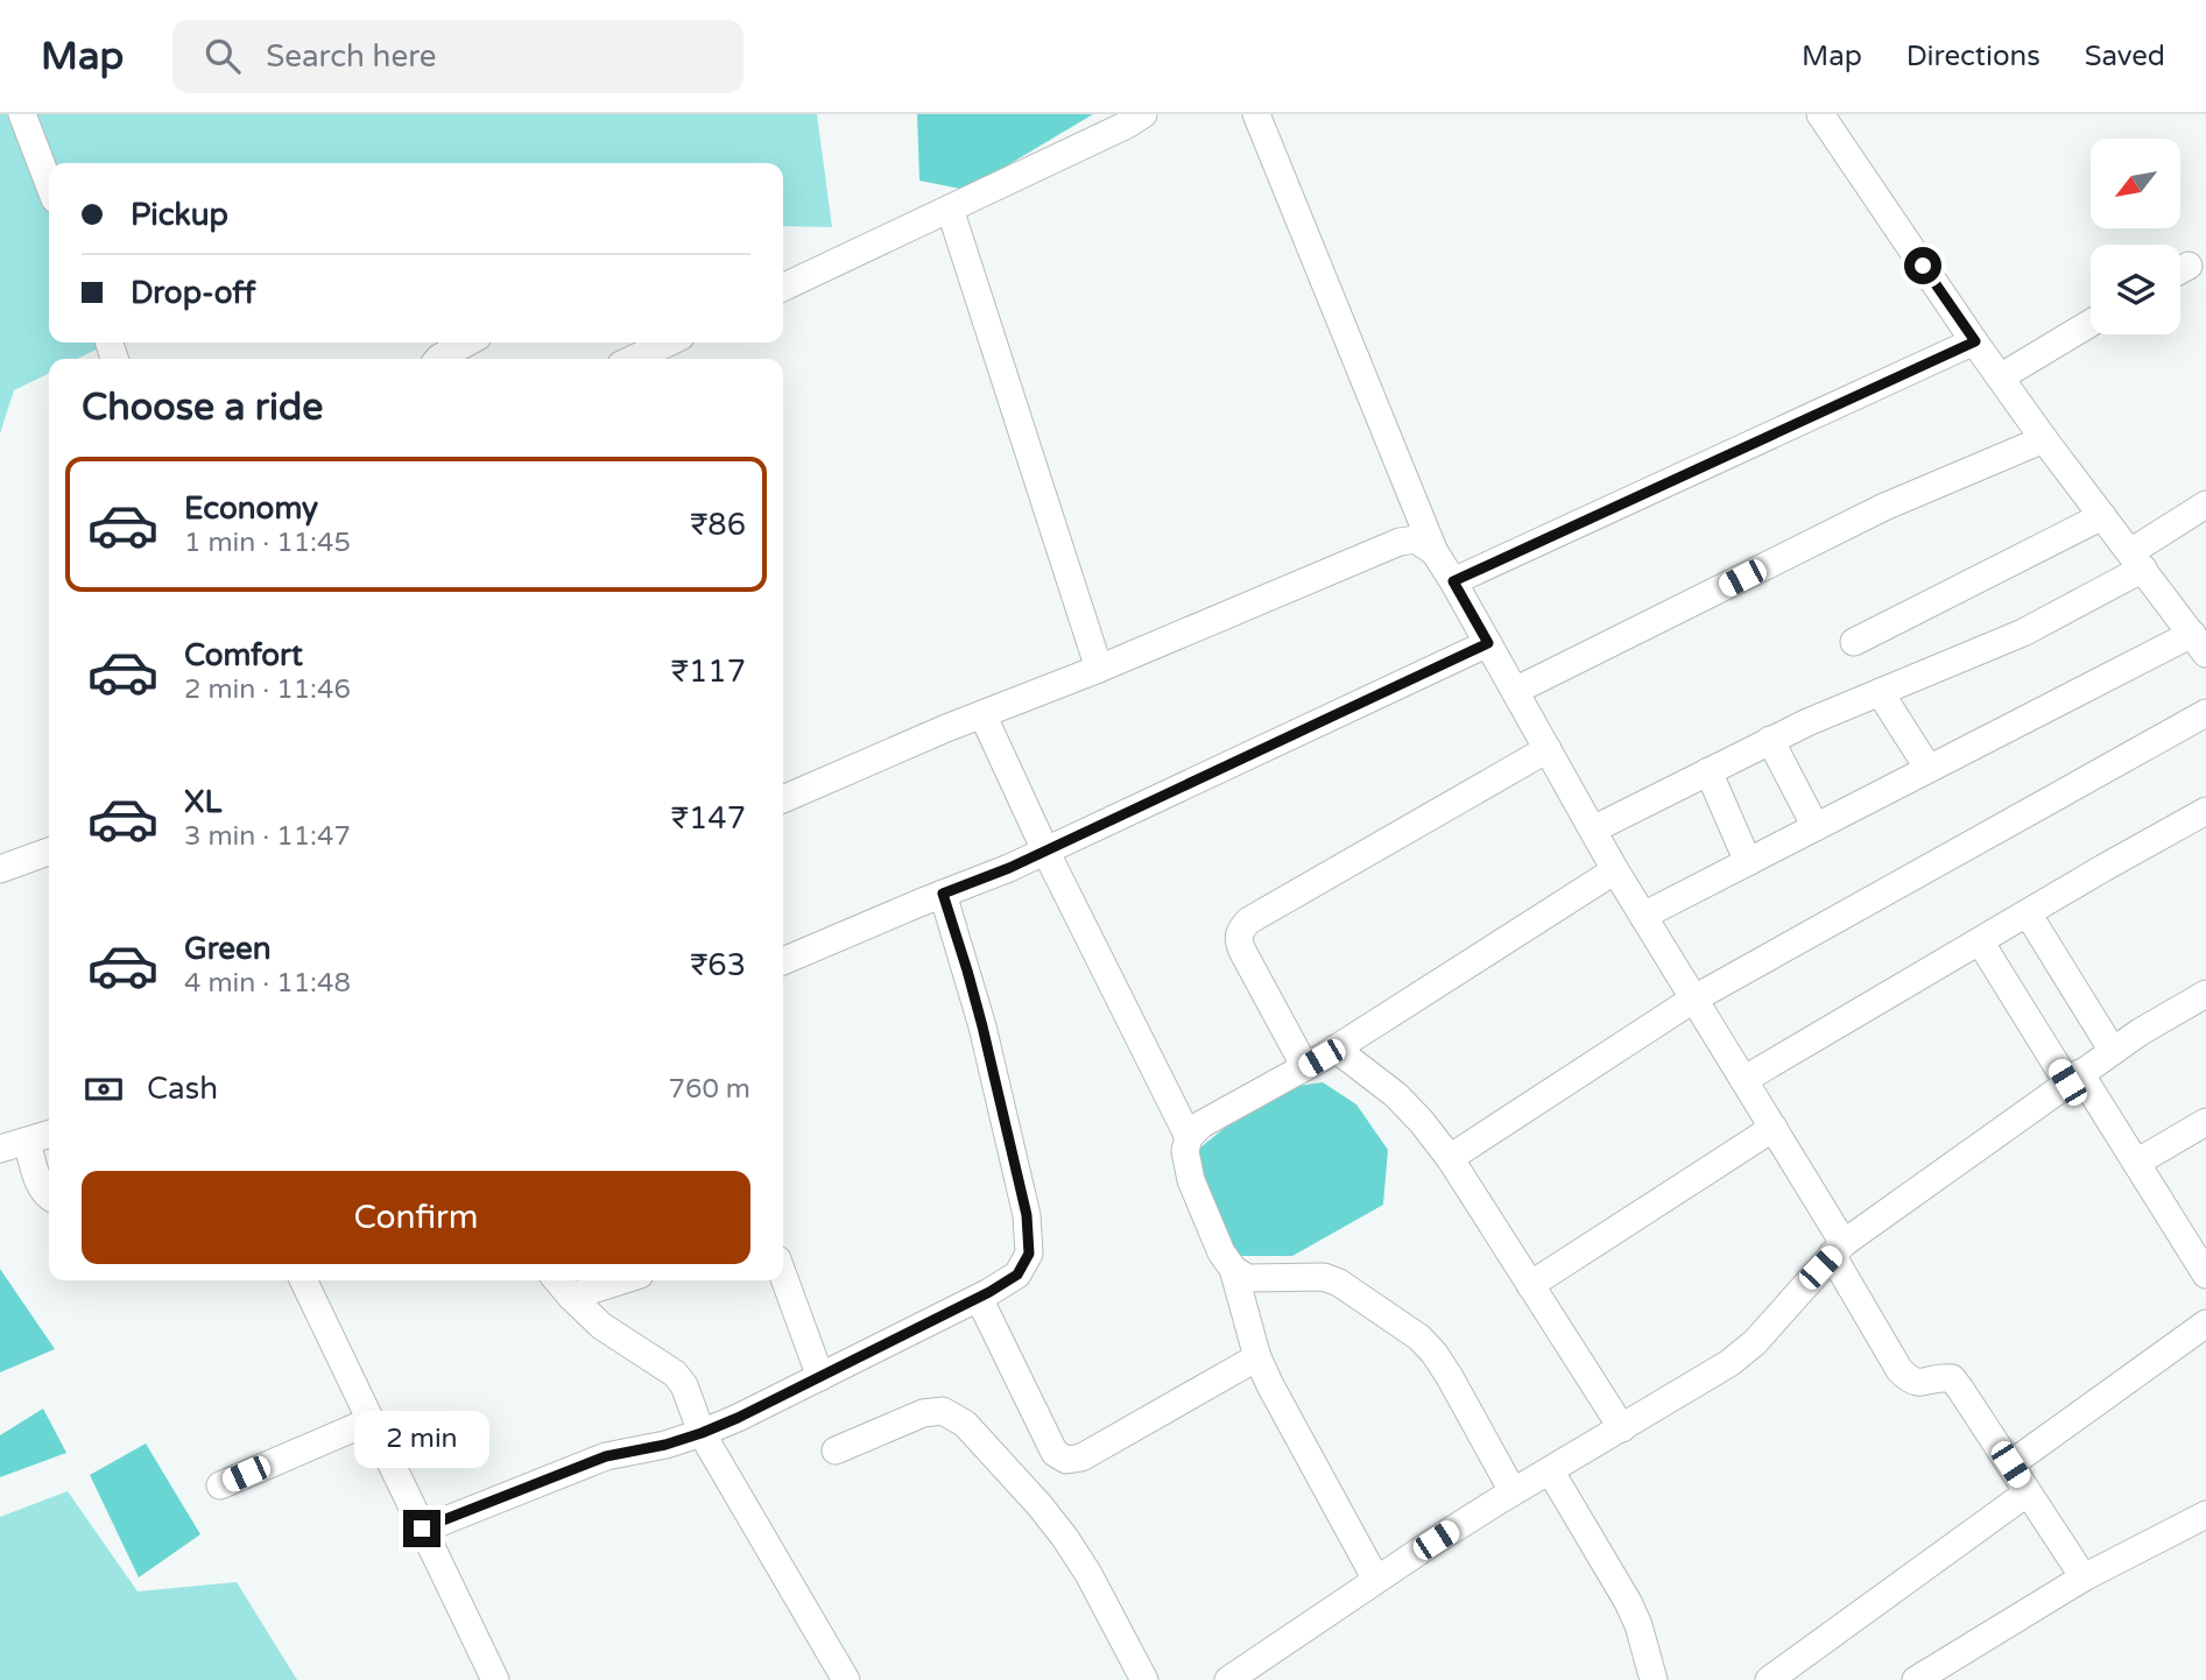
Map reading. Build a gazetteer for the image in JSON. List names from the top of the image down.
{
  "north": "bottom left",
  "page": {
    "header": "Map",
    "search": "Search here",
    "nav": ["Map", "Directions", "Saved"],
    "banner": ["Pickup", "Drop-off"],
    "heading": "Choose a ride",
    "list": [
      {
        "name": "Economy",
        "note": "1 min · 11:45",
        "value": "₹86"
      },
      {
        "name": "Comfort",
        "note": "2 min · 11:46",
        "value": "₹117"
      },
      {
        "name": "XL",
        "note": "3 min · 11:47",
        "value": "₹147"
      },
      {
        "name": "Green",
        "note": "4 min · 11:48",
        "value": "₹63"
      }
    ],
    "pay": ["Cash", "760 m"],
    "buttons": "Confirm",
    "bubble": "2 min"
  }
}
